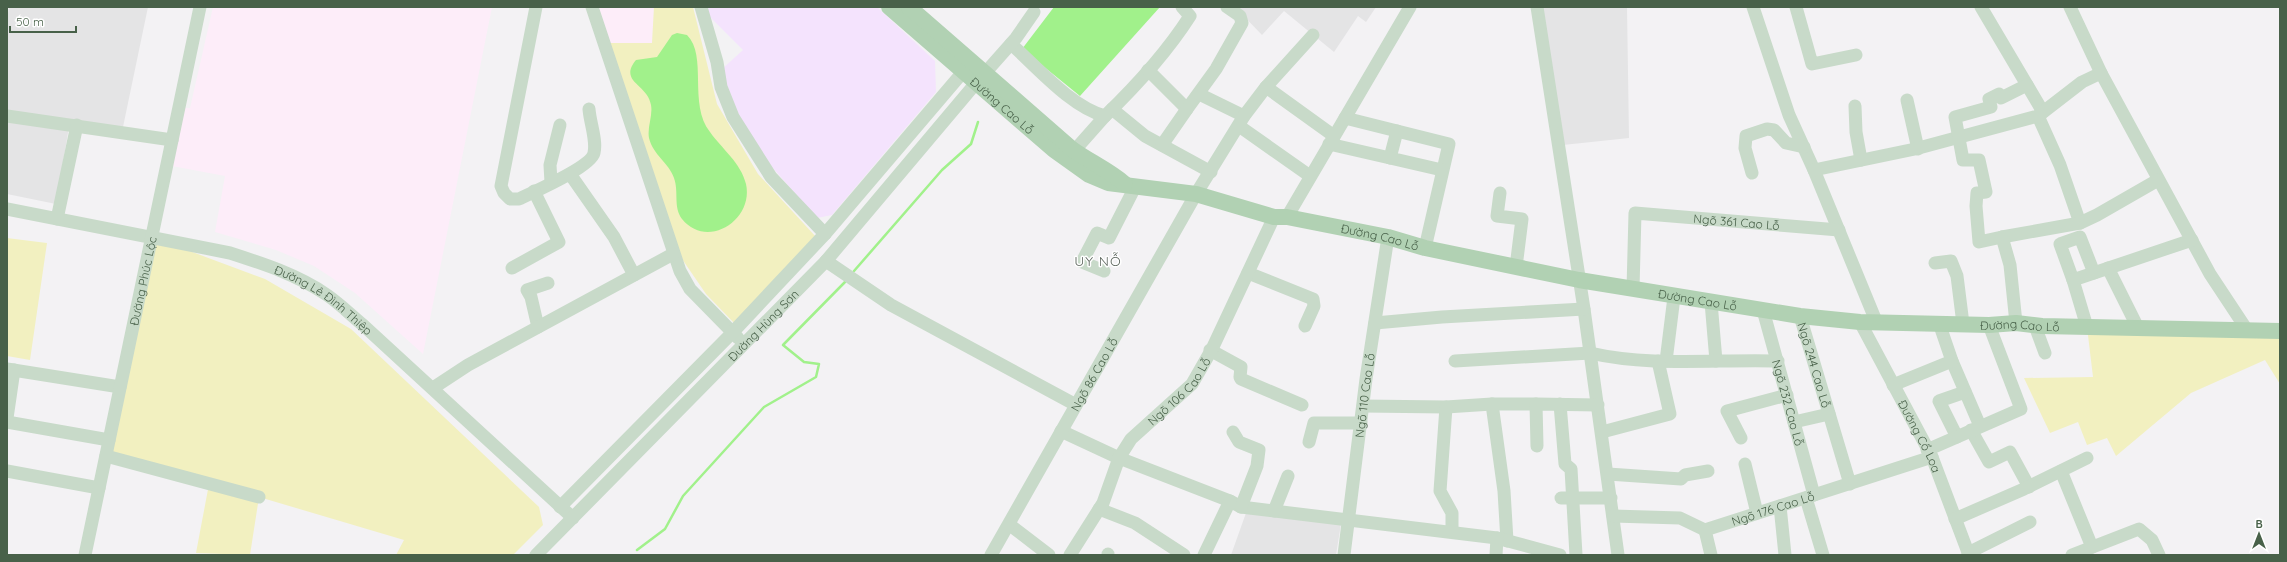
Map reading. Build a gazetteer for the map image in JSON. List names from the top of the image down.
{
  "streets": {
    "main road": ["Đường Cao Lỗ"],
    "street": [
      "Ngõ 361 Cao Lỗ",
      "Đường Phúc Lộc",
      "Đường Lê Đình Thiệp",
      "Đường Hùng Sơn",
      "Ngõ 244 Cao Lỗ",
      "Ngõ 86 Cao Lỗ",
      "Ngõ 106 Cao Lỗ",
      "Ngõ 110 Cao Lỗ",
      "Ngõ 232 Cao Lỗ",
      "Đường Cổ Loa",
      "Ngõ 176 Cao Lỗ"
    ]
  },
  "crossings": [
    ["Đường Cao Lỗ", "Ngõ 361 Cao Lỗ"],
    ["Đường Cao Lỗ", "Đường Hùng Sơn"],
    ["Đường Cao Lỗ", "Ngõ 244 Cao Lỗ"],
    ["Đường Cao Lỗ", "Ngõ 86 Cao Lỗ"],
    ["Đường Cao Lỗ", "Ngõ 106 Cao Lỗ"],
    ["Đường Cao Lỗ", "Ngõ 110 Cao Lỗ"],
    ["Đường Cao Lỗ", "Ngõ 232 Cao Lỗ"],
    ["Đường Cao Lỗ", "Đường Cổ Loa"],
    ["Đường Cao Lỗ", "Ngõ 176 Cao Lỗ"],
    ["Đường Phúc Lộc", "Đường Lê Đình Thiệp"],
    ["Đường Lê Đình Thiệp", "Đường Hùng Sơn"],
    ["Ngõ 244 Cao Lỗ", "Ngõ 176 Cao Lỗ"],
    ["Ngõ 232 Cao Lỗ", "Ngõ 176 Cao Lỗ"],
    ["Đường Cổ Loa", "Ngõ 176 Cao Lỗ"]
  ],
  "districts": ["UY NỖ"],
  "scale_bar": "50 m",
  "north": "top"
}
